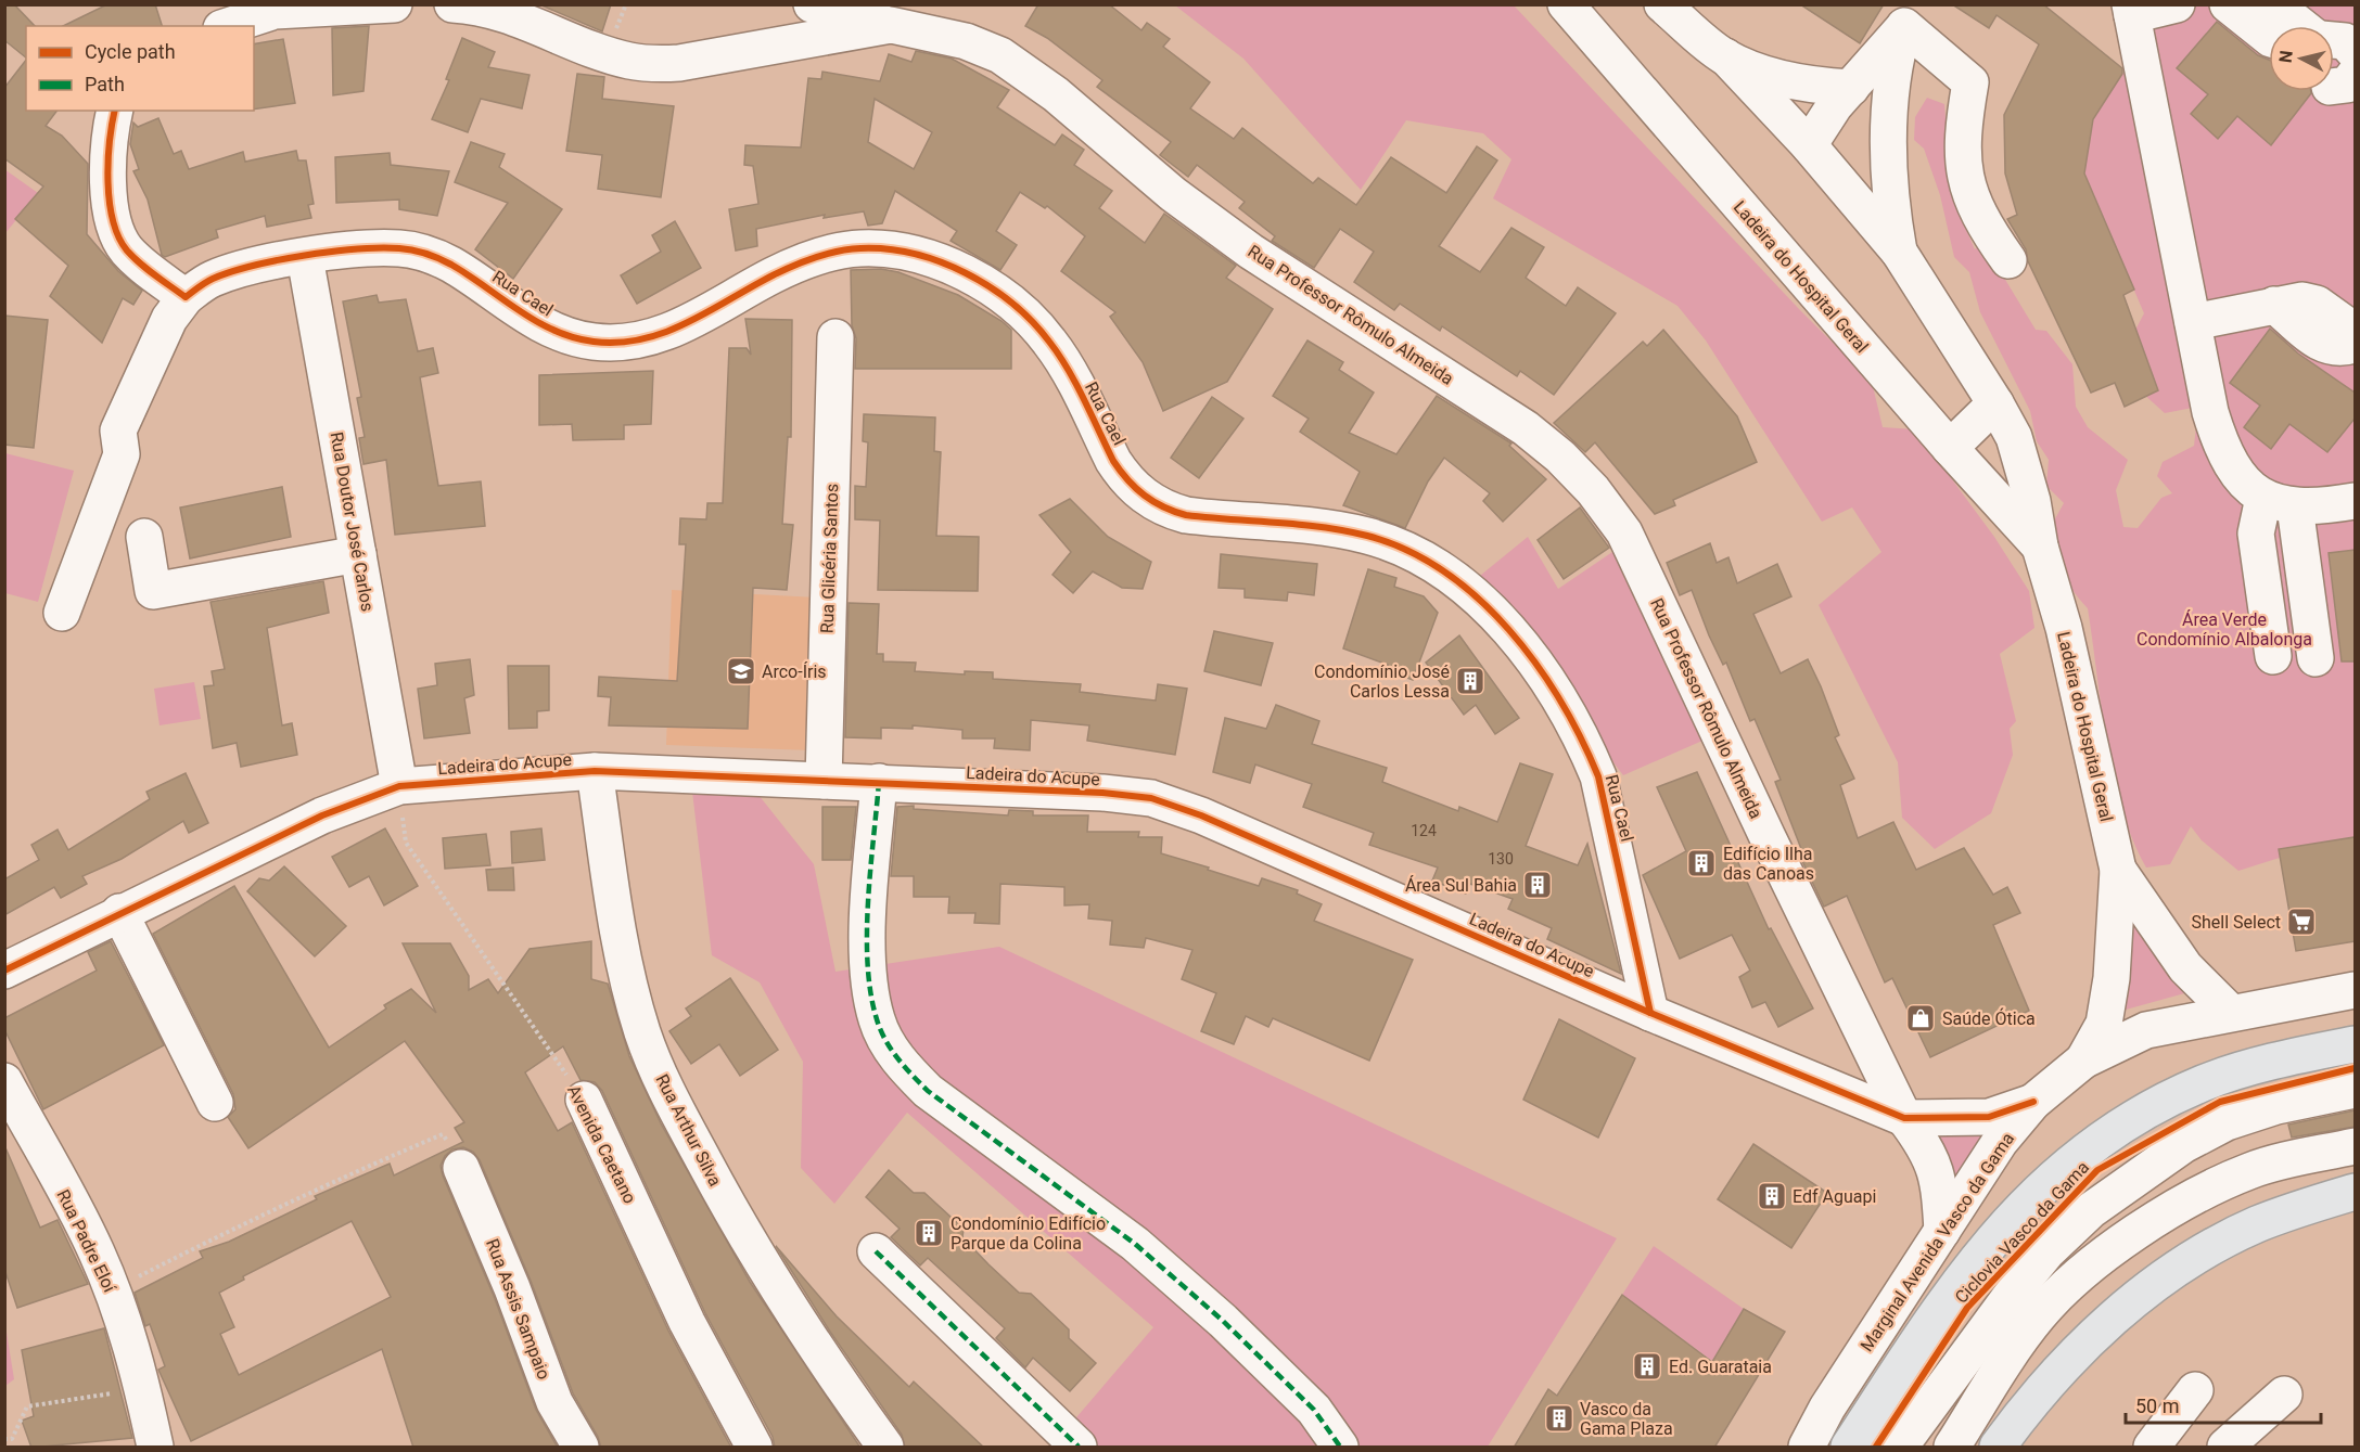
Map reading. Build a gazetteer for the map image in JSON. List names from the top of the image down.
{
  "streets": {
    "street": [
      "Ladeira do Hospital Geral",
      "Rua Cael",
      "Rua Professor Rômulo Almeida",
      "Rua Doutor José Carlos",
      "Rua Glicéria Santos",
      "Ladeira do Acupe",
      "Rua Arthur Silva",
      "Avenida Caetano",
      "Rua Padre Eloí",
      "Marginal Avenida Vasco da Gama",
      "Rua Assis Sampaio"
    ],
    "cycle path": ["Ciclovia Vasco da Gama"]
  },
  "crossings": [
    ["Ladeira do Hospital Geral", "Marginal Avenida Vasco da Gama"],
    ["Rua Cael", "Rua Doutor José Carlos"],
    ["Rua Cael", "Ladeira do Acupe"],
    ["Rua Professor Rômulo Almeida", "Ladeira do Acupe"],
    ["Rua Doutor José Carlos", "Ladeira do Acupe"],
    ["Rua Doutor José Carlos", "Avenida Caetano"],
    ["Rua Glicéria Santos", "Ladeira do Acupe"],
    ["Ladeira do Acupe", "Rua Arthur Silva"],
    ["Ladeira do Acupe", "Avenida Caetano"],
    ["Ladeira do Acupe", "Marginal Avenida Vasco da Gama"]
  ],
  "parks": ["Área Verde Condomínio Albalonga"],
  "places": {
    "school or university": ["Arco-Íris"],
    "building": [
      "Condomínio José Carlos Lessa",
      "Edifício Ilha das Canoas",
      "Área Sul Bahia",
      "Edf Aguapi",
      "Condomínio Edifício Parque da Colina",
      "Ed. Guarataia",
      "Vasco da Gama Plaza"
    ],
    "supermarket": ["Shell Select"],
    "shop": ["Saúde Ótica"]
  },
  "house_numbers": ["124", "130"],
  "legend": ["Cycle path", "Path"],
  "scale_bar": "50 m",
  "north": "left"
}
